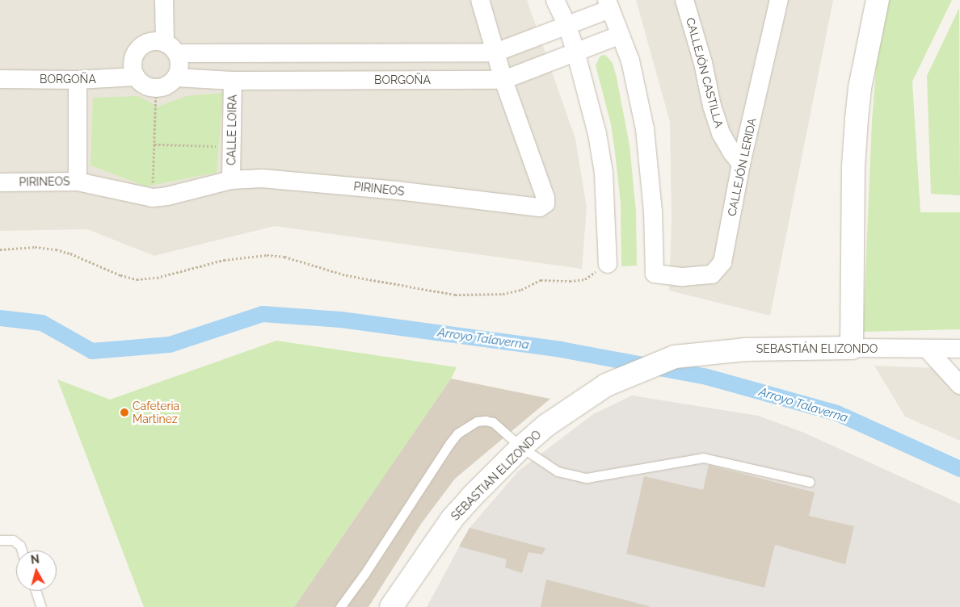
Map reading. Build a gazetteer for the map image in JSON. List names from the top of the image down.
{
  "streets": {
    "street": [
      "CALLEJÓN CASTILLA",
      "BORGOÑA",
      "CALLE LOIRA",
      "CALLEJÓN LERIDA",
      "PIRINEOS",
      "SEBASTIÁN ELIZONDO",
      "SEBASTIAN ELIZONDO"
    ]
  },
  "crossings": [
    ["CALLEJÓN CASTILLA", "CALLEJÓN LERIDA"],
    ["BORGOÑA", "CALLE LOIRA"],
    ["BORGOÑA", "CALLEJÓN LERIDA"],
    ["BORGOÑA", "PIRINEOS"],
    ["CALLE LOIRA", "PIRINEOS"],
    ["SEBASTIÁN ELIZONDO", "SEBASTIAN ELIZONDO"]
  ],
  "water": ["Arroyo Talaverna"],
  "places": ["Cafeteria Martinez"],
  "north": "top"
}
